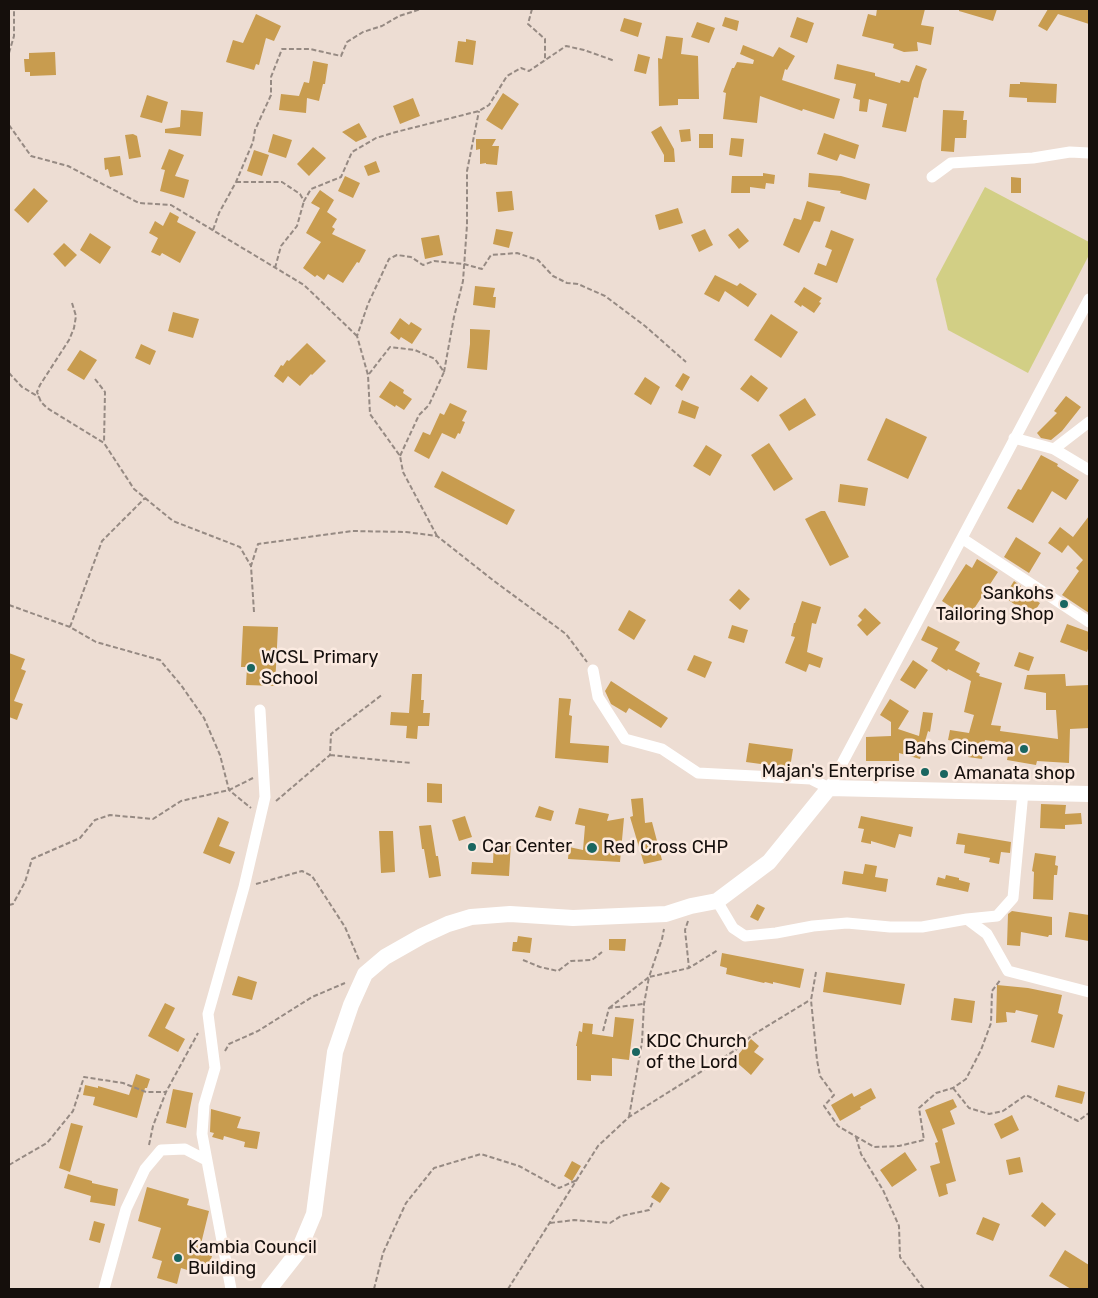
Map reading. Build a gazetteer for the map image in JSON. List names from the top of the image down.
{
  "places": [
    "Sankohs Tailoring Shop",
    "WCSL Primary School",
    "Bahs Cinema",
    "Majan's Enterprise",
    "Amanata shop",
    "Car Center",
    "Red Cross CHP",
    "KDC Church of the Lord",
    "Kambia Council Building"
  ]
}
